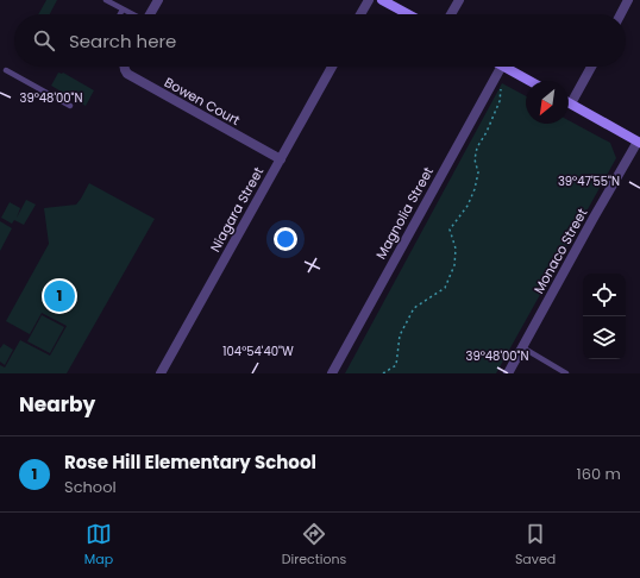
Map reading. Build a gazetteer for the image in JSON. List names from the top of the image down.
{
  "streets": {
    "street": [
      "Bowen Court",
      "Niagara Street",
      "Magnolia Street",
      "Monaco Street"
    ]
  },
  "crossings": [
    ["Bowen Court", "Niagara Street"]
  ],
  "north": "bottom left",
  "page": {
    "search": "Search here",
    "pins": "1",
    "heading": "Nearby",
    "list": [
      {
        "mark": "1",
        "name": "Rose Hill Elementary School",
        "note": "School",
        "value": "160 m"
      }
    ],
    "nav": ["Map", "Directions", "Saved"]
  },
  "coordinates": ["39°48'00\"N", "39°47'55\"N", "104°54'40\"W"]
}
